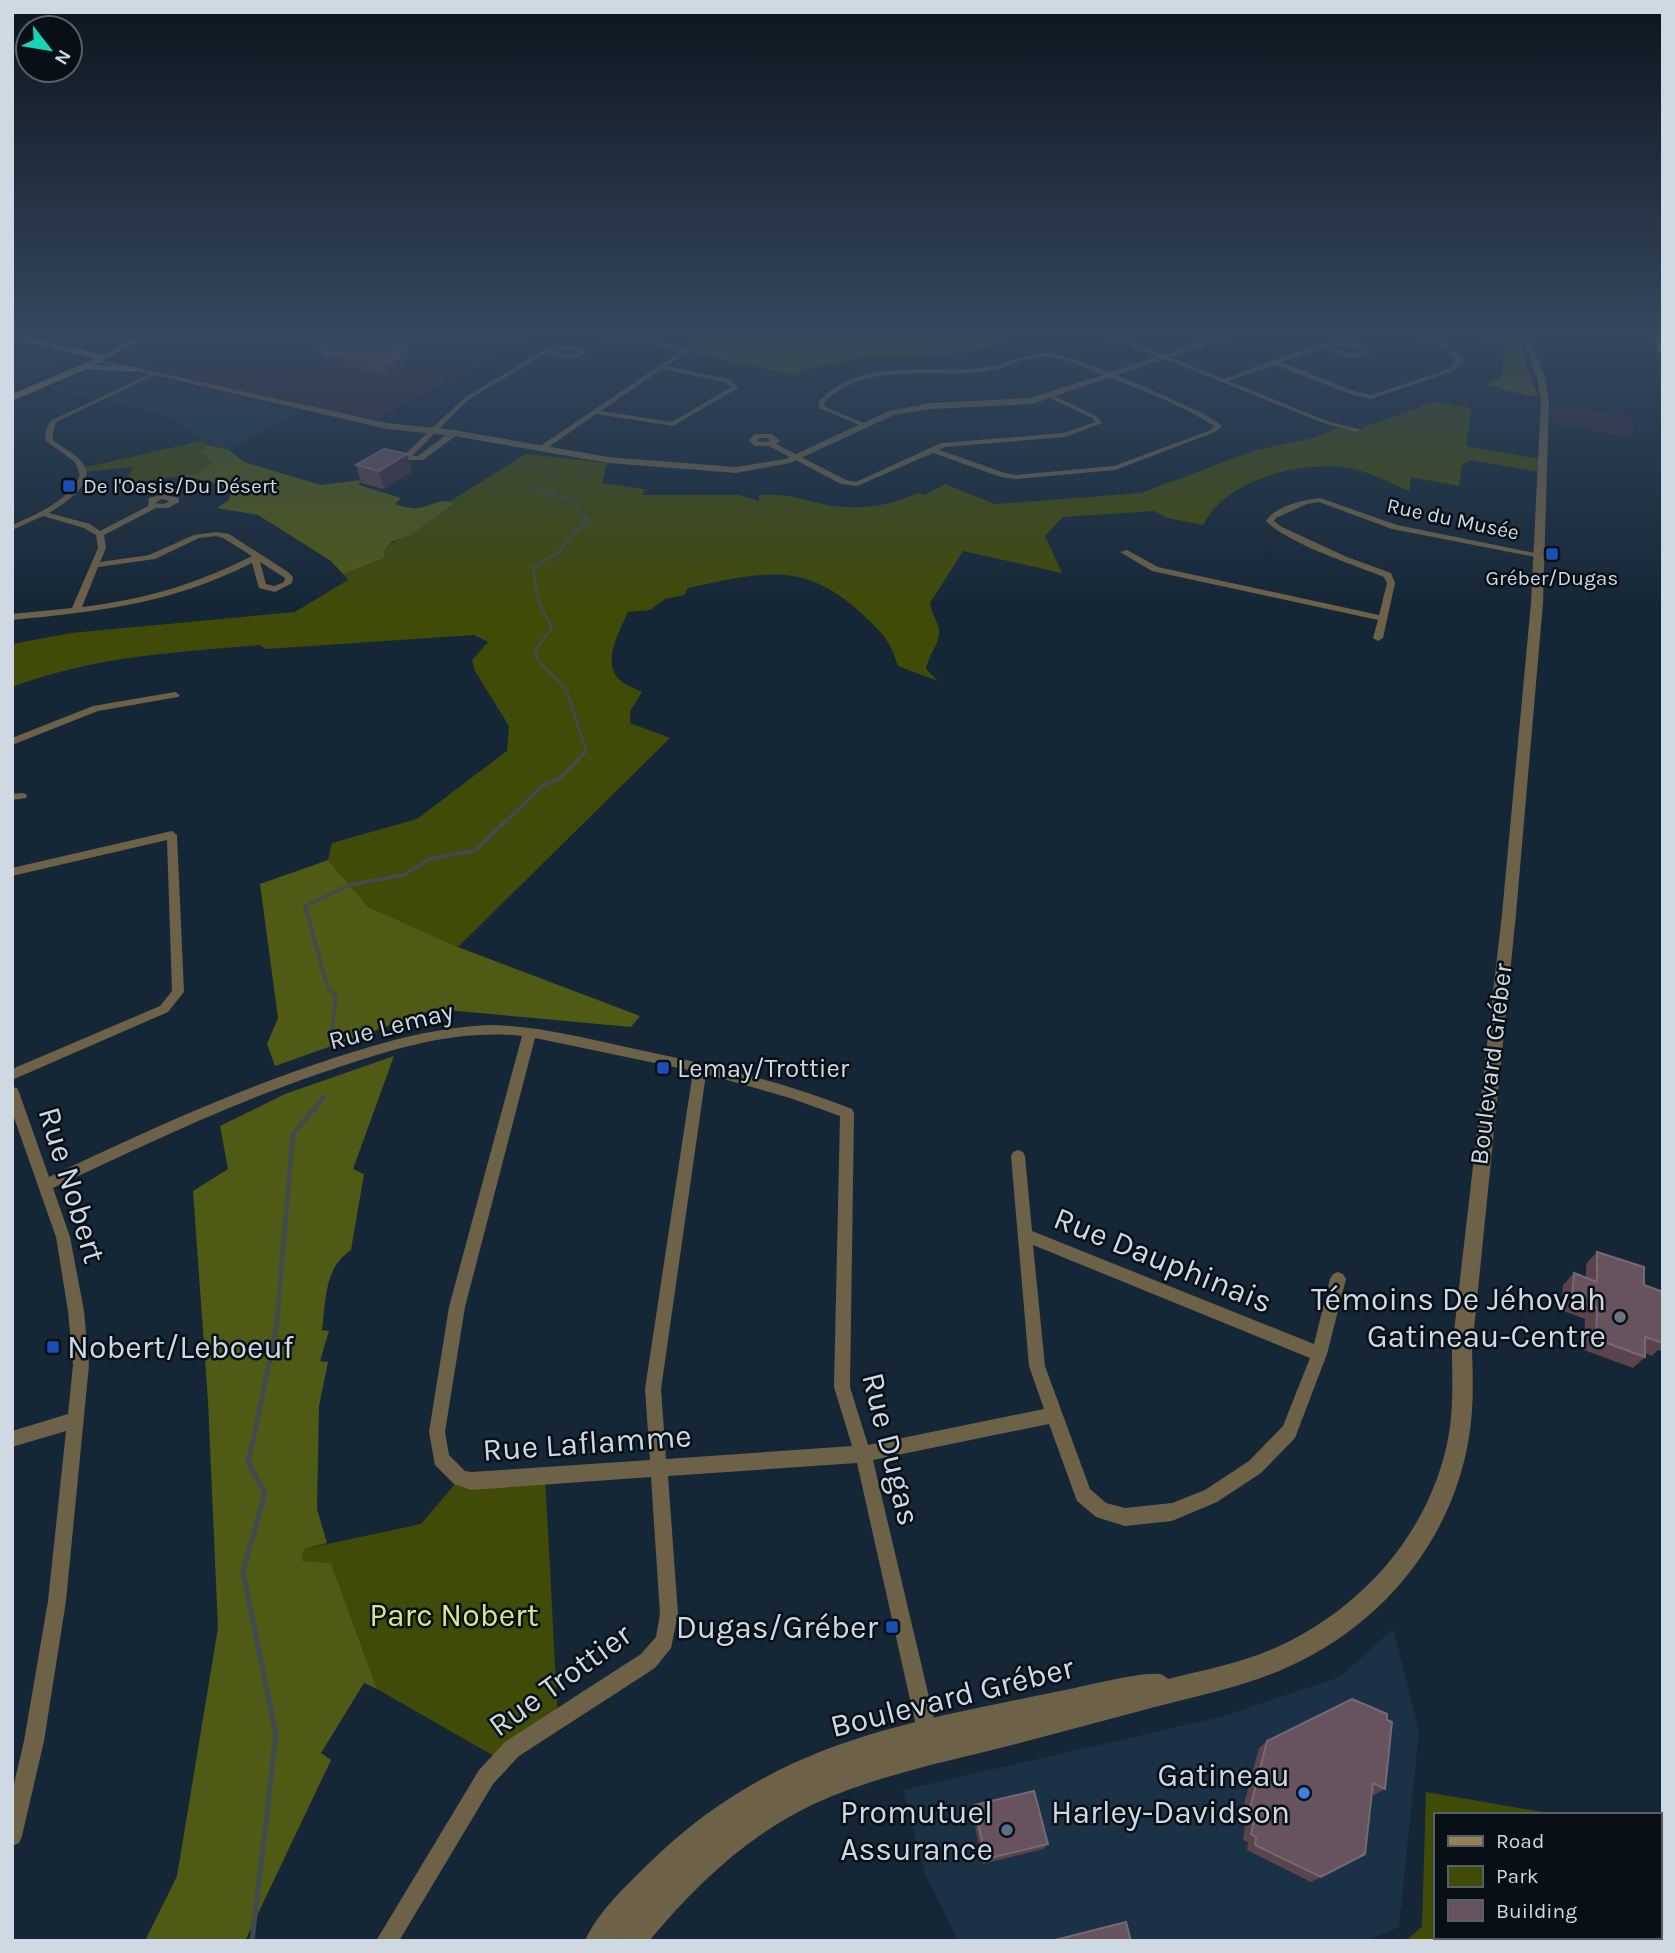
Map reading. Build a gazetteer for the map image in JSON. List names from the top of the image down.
{
  "streets": {
    "street": [
      "Rue du Musée",
      "Rue Lemay",
      "Boulevard Gréber",
      "Rue Nobert",
      "Rue Dauphinais",
      "Rue Laflamme",
      "Rue Dugas",
      "Rue Trottier"
    ]
  },
  "crossings": [
    ["Rue du Musée", "Boulevard Gréber"],
    ["Rue Lemay", "Rue Nobert"],
    ["Rue Lemay", "Rue Laflamme"],
    ["Rue Lemay", "Rue Dugas"],
    ["Rue Lemay", "Rue Trottier"],
    ["Boulevard Gréber", "Rue Dugas"],
    ["Rue Laflamme", "Rue Dugas"],
    ["Rue Laflamme", "Rue Trottier"]
  ],
  "parks": ["Parc Nobert"],
  "places": {
    "transit": [
      "De l'Oasis/Du Désert",
      "Gréber/Dugas",
      "Lemay/Trottier",
      "Nobert/Leboeuf",
      "Dugas/Gréber"
    ],
    "other": ["Témoins De Jéhovah Gatineau-Centre", "Gatineau Harley-Davidson", "Promutuel Assurance"]
  },
  "legend": ["Road", "Park", "Building"],
  "north": "bottom right"
}
